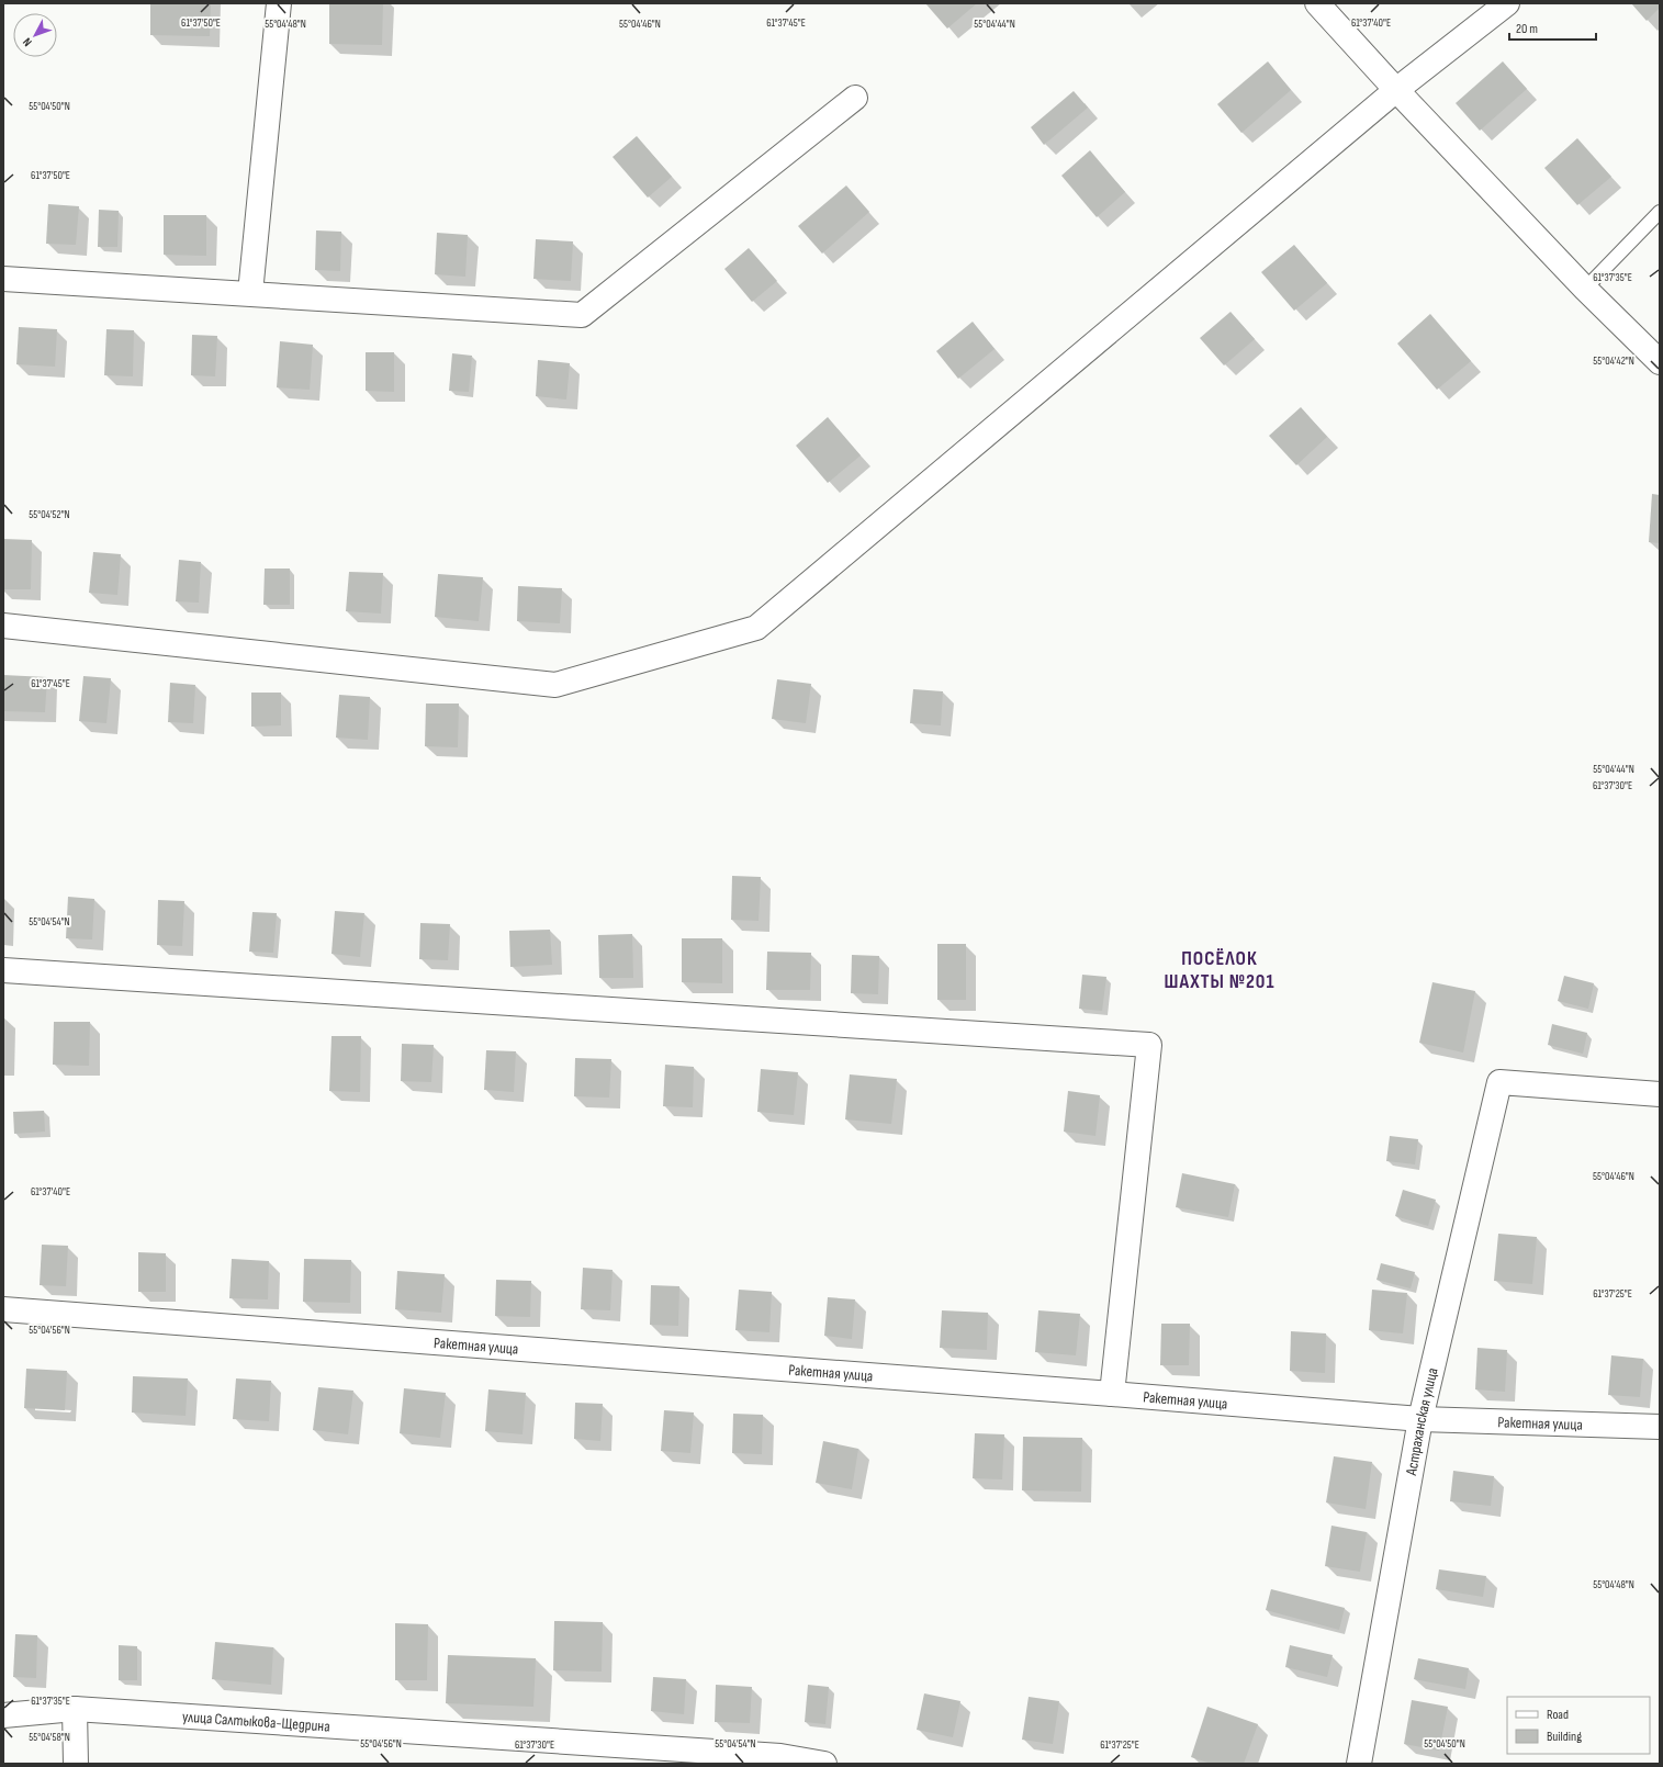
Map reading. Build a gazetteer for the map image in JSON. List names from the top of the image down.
{
  "streets": {
    "street": ["Ракетная улица", "Астраханская улица", "улица Салтыкова-Щедрина"]
  },
  "crossings": [
    ["Ракетная улица", "Астраханская улица"]
  ],
  "districts": ["ПОСЁЛОК ШАХТЫ №201"],
  "legend": ["Road", "Building"],
  "scale_bar": "20 m",
  "north": "bottom left",
  "coordinates": [
    "61°37'50\"E",
    "61°37'45\"E",
    "61°37'40\"E",
    "55°04'48\"N",
    "55°04'46\"N",
    "55°04'44\"N",
    "55°04'50\"N",
    "61°37'35\"E",
    "55°04'42\"N",
    "55°04'52\"N",
    "61°37'30\"E",
    "55°04'54\"N",
    "61°37'25\"E",
    "55°04'56\"N",
    "55°04'58\"N"
  ]
}
